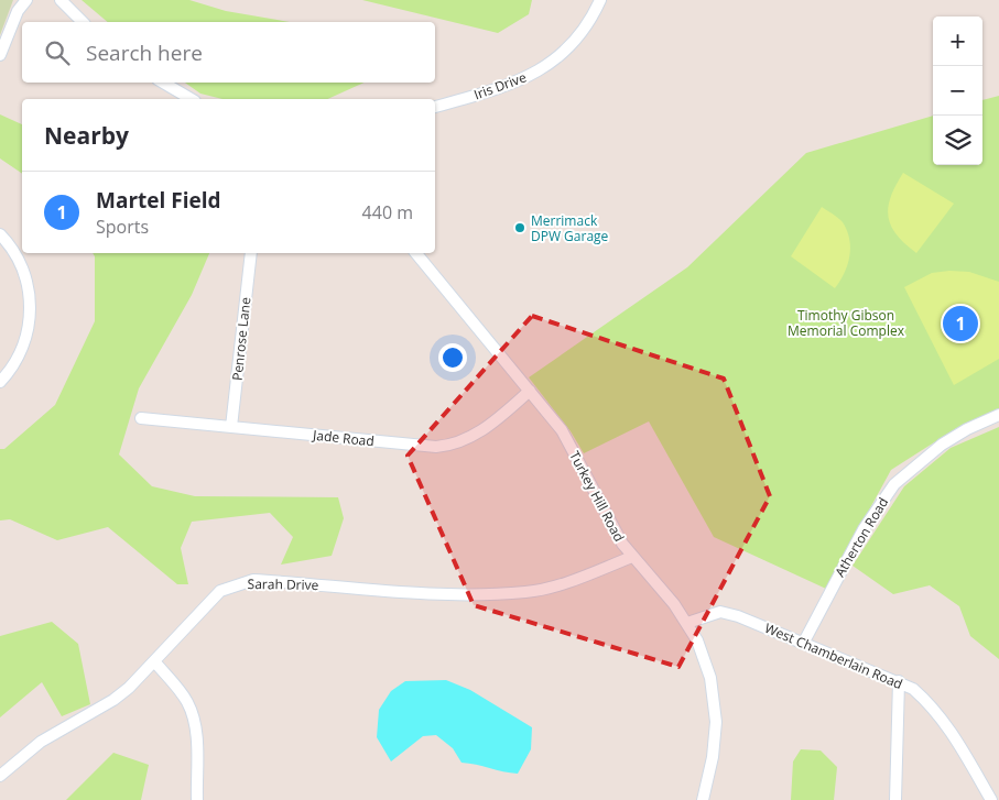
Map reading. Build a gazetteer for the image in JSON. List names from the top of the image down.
{
  "streets": {
    "street": [
      "Iris Drive",
      "Penrose Lane",
      "Jade Road",
      "Turkey Hill Road",
      "Atherton Road",
      "Sarah Drive",
      "West Chamberlain Road"
    ]
  },
  "crossings": [
    ["Penrose Lane", "Jade Road"],
    ["Jade Road", "Turkey Hill Road"],
    ["Turkey Hill Road", "Sarah Drive"],
    ["Turkey Hill Road", "West Chamberlain Road"],
    ["Atherton Road", "West Chamberlain Road"]
  ],
  "parks": ["Timothy Gibson Memorial Complex"],
  "places": ["Merrimack DPW Garage"],
  "page": {
    "map_buttons": ["+", "−"],
    "search": "Search here",
    "heading": "Nearby",
    "list": [
      {
        "mark": "1",
        "name": "Martel Field",
        "note": "Sports",
        "value": "440 m"
      }
    ],
    "pins": "1"
  }
}
